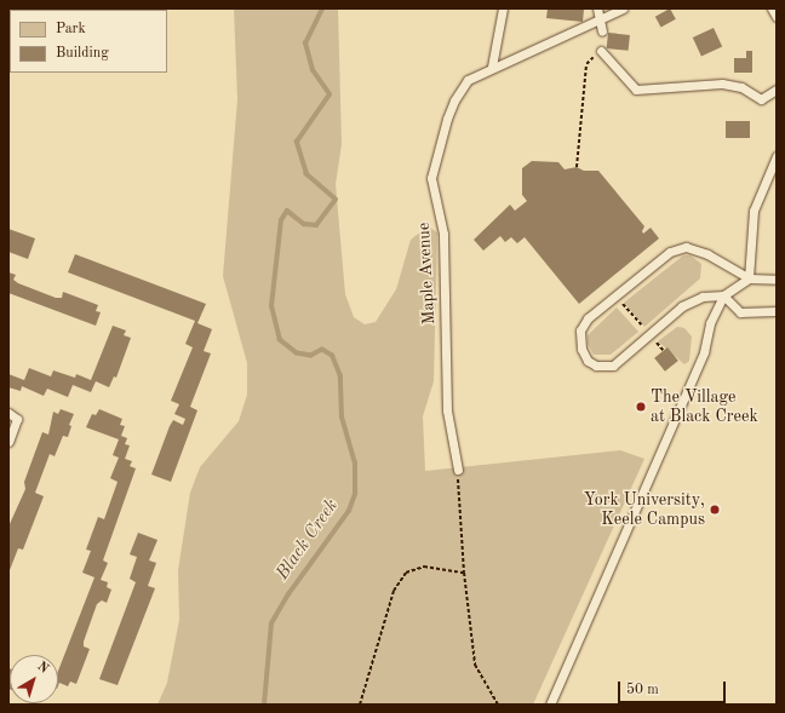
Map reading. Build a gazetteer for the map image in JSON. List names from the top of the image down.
{
  "streets": {
    "lane": ["Maple Avenue"]
  },
  "water": ["Black Creek"],
  "places": ["The Village at Black Creek", "York University, Keele Campus"],
  "legend": ["Park", "Building"],
  "scale_bar": "50 m",
  "north": "top right"
}
